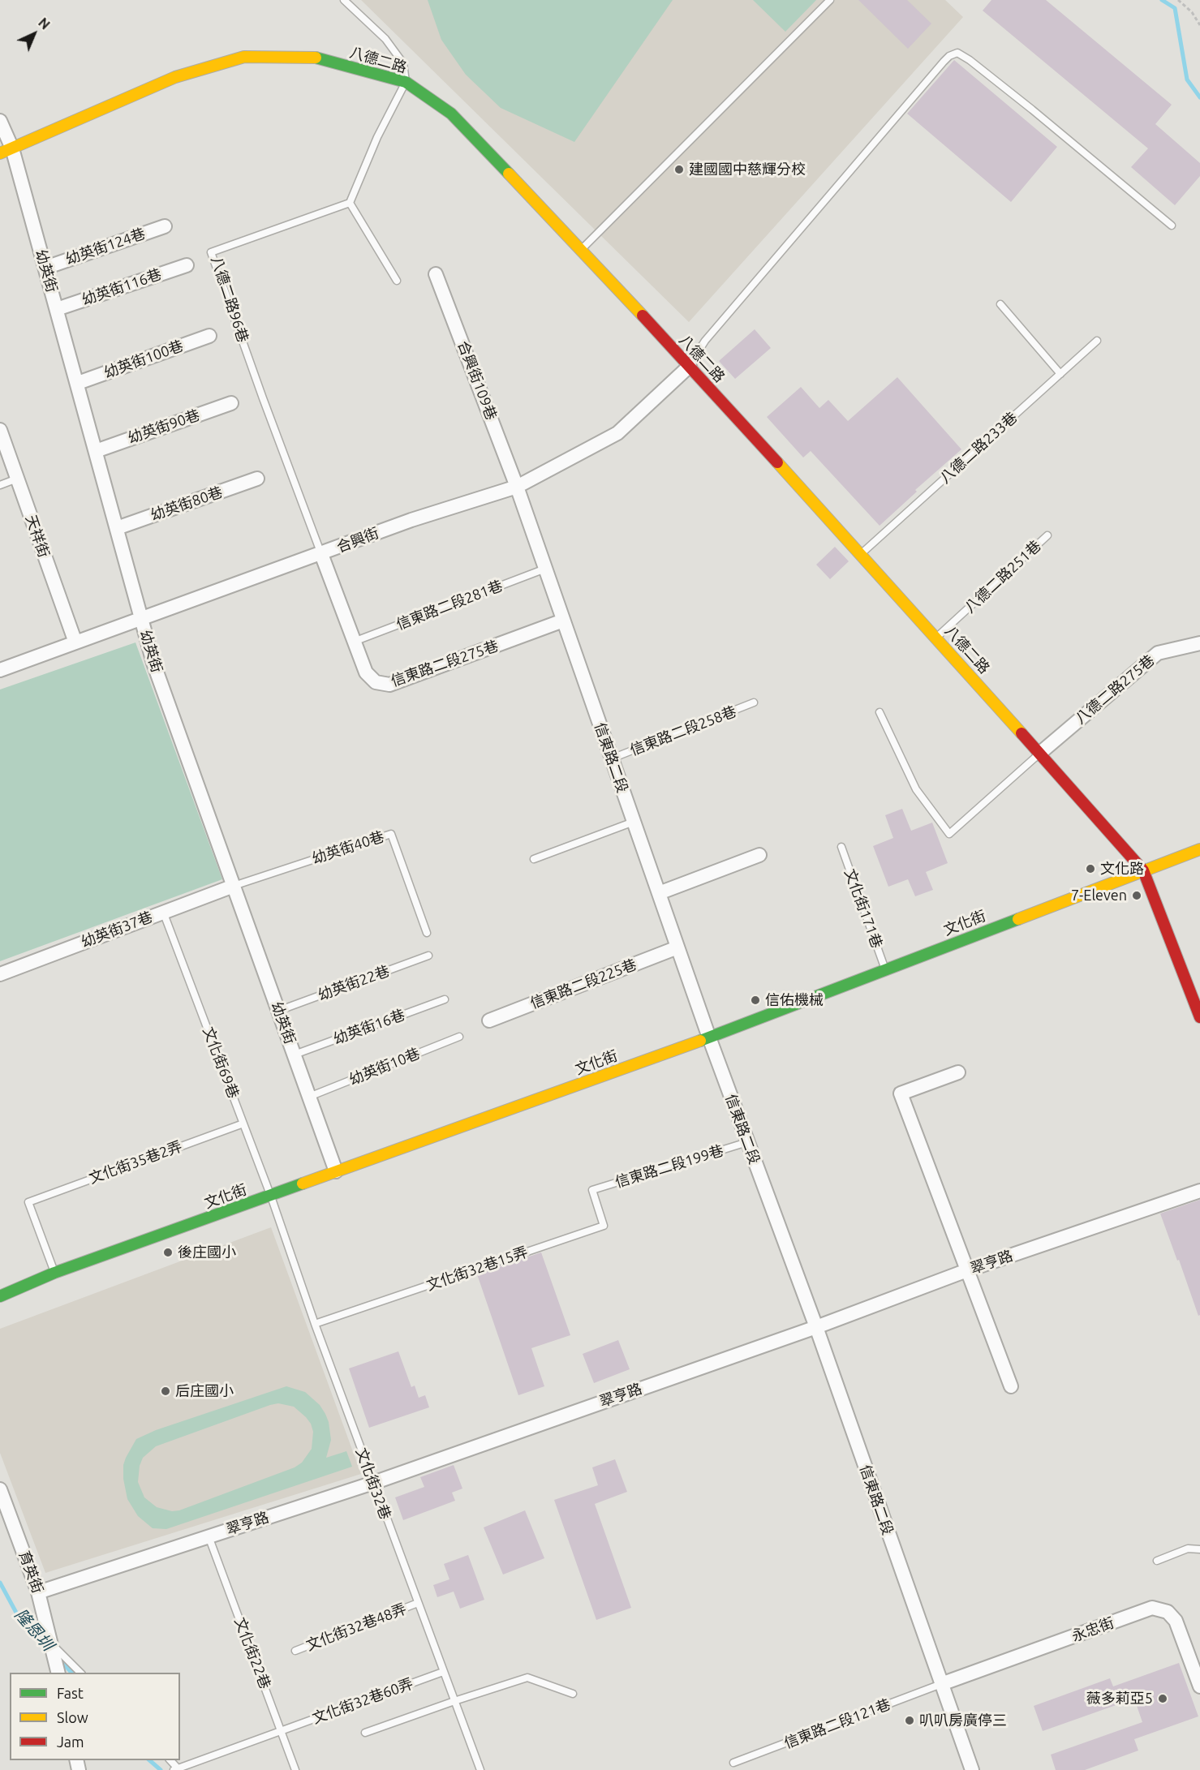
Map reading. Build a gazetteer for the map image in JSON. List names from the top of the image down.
{
  "streets": {
    "street": [
      "八德二路",
      "幼英街124巷",
      "幼英街",
      "幼英街116巷",
      "幼英街100巷",
      "合興街109巷",
      "幼英街90巷",
      "幼英街80巷",
      "天祥街",
      "合興街",
      "信東路二段275巷",
      "八德二路275巷",
      "信東路二段",
      "文化街",
      "幼英街37巷",
      "信東路二段225巷",
      "翠亨路",
      "育英街",
      "永忠街"
    ],
    "lane": [
      "八德二路96巷",
      "八德二路233巷",
      "八德二路251巷",
      "信東路二段281巷",
      "信東路二段258巷",
      "幼英街40巷",
      "文化街171巷",
      "幼英街22巷",
      "幼英街16巷",
      "文化街69巷",
      "幼英街10巷",
      "文化街35巷2弄",
      "信東路二段199巷",
      "文化街32巷15弄",
      "文化街32巷",
      "文化街32巷48弄",
      "文化街22巷",
      "文化街32巷60弄",
      "信東路二段121巷"
    ]
  },
  "crossings": [
    ["八德二路", "幼英街"],
    ["八德二路", "八德二路233巷"],
    ["八德二路", "合興街"],
    ["八德二路", "八德二路251巷"],
    ["八德二路", "八德二路275巷"],
    ["八德二路", "文化街"],
    ["幼英街124巷", "幼英街"],
    ["幼英街", "幼英街116巷"],
    ["幼英街", "幼英街100巷"],
    ["幼英街", "幼英街90巷"],
    ["幼英街", "幼英街80巷"],
    ["幼英街", "合興街"],
    ["幼英街", "幼英街40巷"],
    ["幼英街", "文化街"],
    ["幼英街", "幼英街37巷"],
    ["幼英街", "幼英街22巷"],
    ["幼英街", "幼英街16巷"],
    ["幼英街", "幼英街10巷"],
    ["八德二路96巷", "合興街"],
    ["八德二路96巷", "信東路二段275巷"],
    ["合興街109巷", "合興街"],
    ["合興街109巷", "信東路二段"],
    ["天祥街", "合興街"],
    ["合興街", "信東路二段275巷"],
    ["合興街", "信東路二段"],
    ["信東路二段281巷", "信東路二段275巷"],
    ["信東路二段281巷", "信東路二段"],
    ["信東路二段275巷", "信東路二段"],
    ["信東路二段258巷", "信東路二段"],
    ["信東路二段", "文化街"],
    ["信東路二段", "信東路二段225巷"],
    ["信東路二段", "信東路二段199巷"],
    ["信東路二段", "翠亨路"],
    ["信東路二段", "永忠街"],
    ["信東路二段", "信東路二段121巷"],
    ["幼英街40巷", "幼英街37巷"],
    ["文化街171巷", "文化街"],
    ["文化街", "文化街69巷"],
    ["文化街", "文化街35巷2弄"],
    ["文化街", "文化街32巷"],
    ["幼英街37巷", "文化街69巷"],
    ["文化街69巷", "文化街35巷2弄"],
    ["文化街69巷", "文化街32巷"],
    ["信東路二段199巷", "文化街32巷15弄"],
    ["翠亨路", "文化街32巷"],
    ["翠亨路", "育英街"],
    ["翠亨路", "文化街22巷"],
    ["文化街32巷15弄", "文化街32巷"],
    ["文化街32巷", "文化街32巷48弄"],
    ["文化街32巷", "文化街32巷60弄"],
    ["永忠街", "信東路二段121巷"],
    ["文化街22巷", "文化街32巷60弄"]
  ],
  "water": ["隆恩圳"],
  "places": [
    "建國國中慈輝分校",
    "文化路",
    "7-Eleven",
    "信佑機械",
    "後庄國小",
    "后庄國小",
    "薇多莉亞5",
    "叭叭房廣停三"
  ],
  "legend": ["Fast", "Slow", "Jam"],
  "north": "top right"
}
